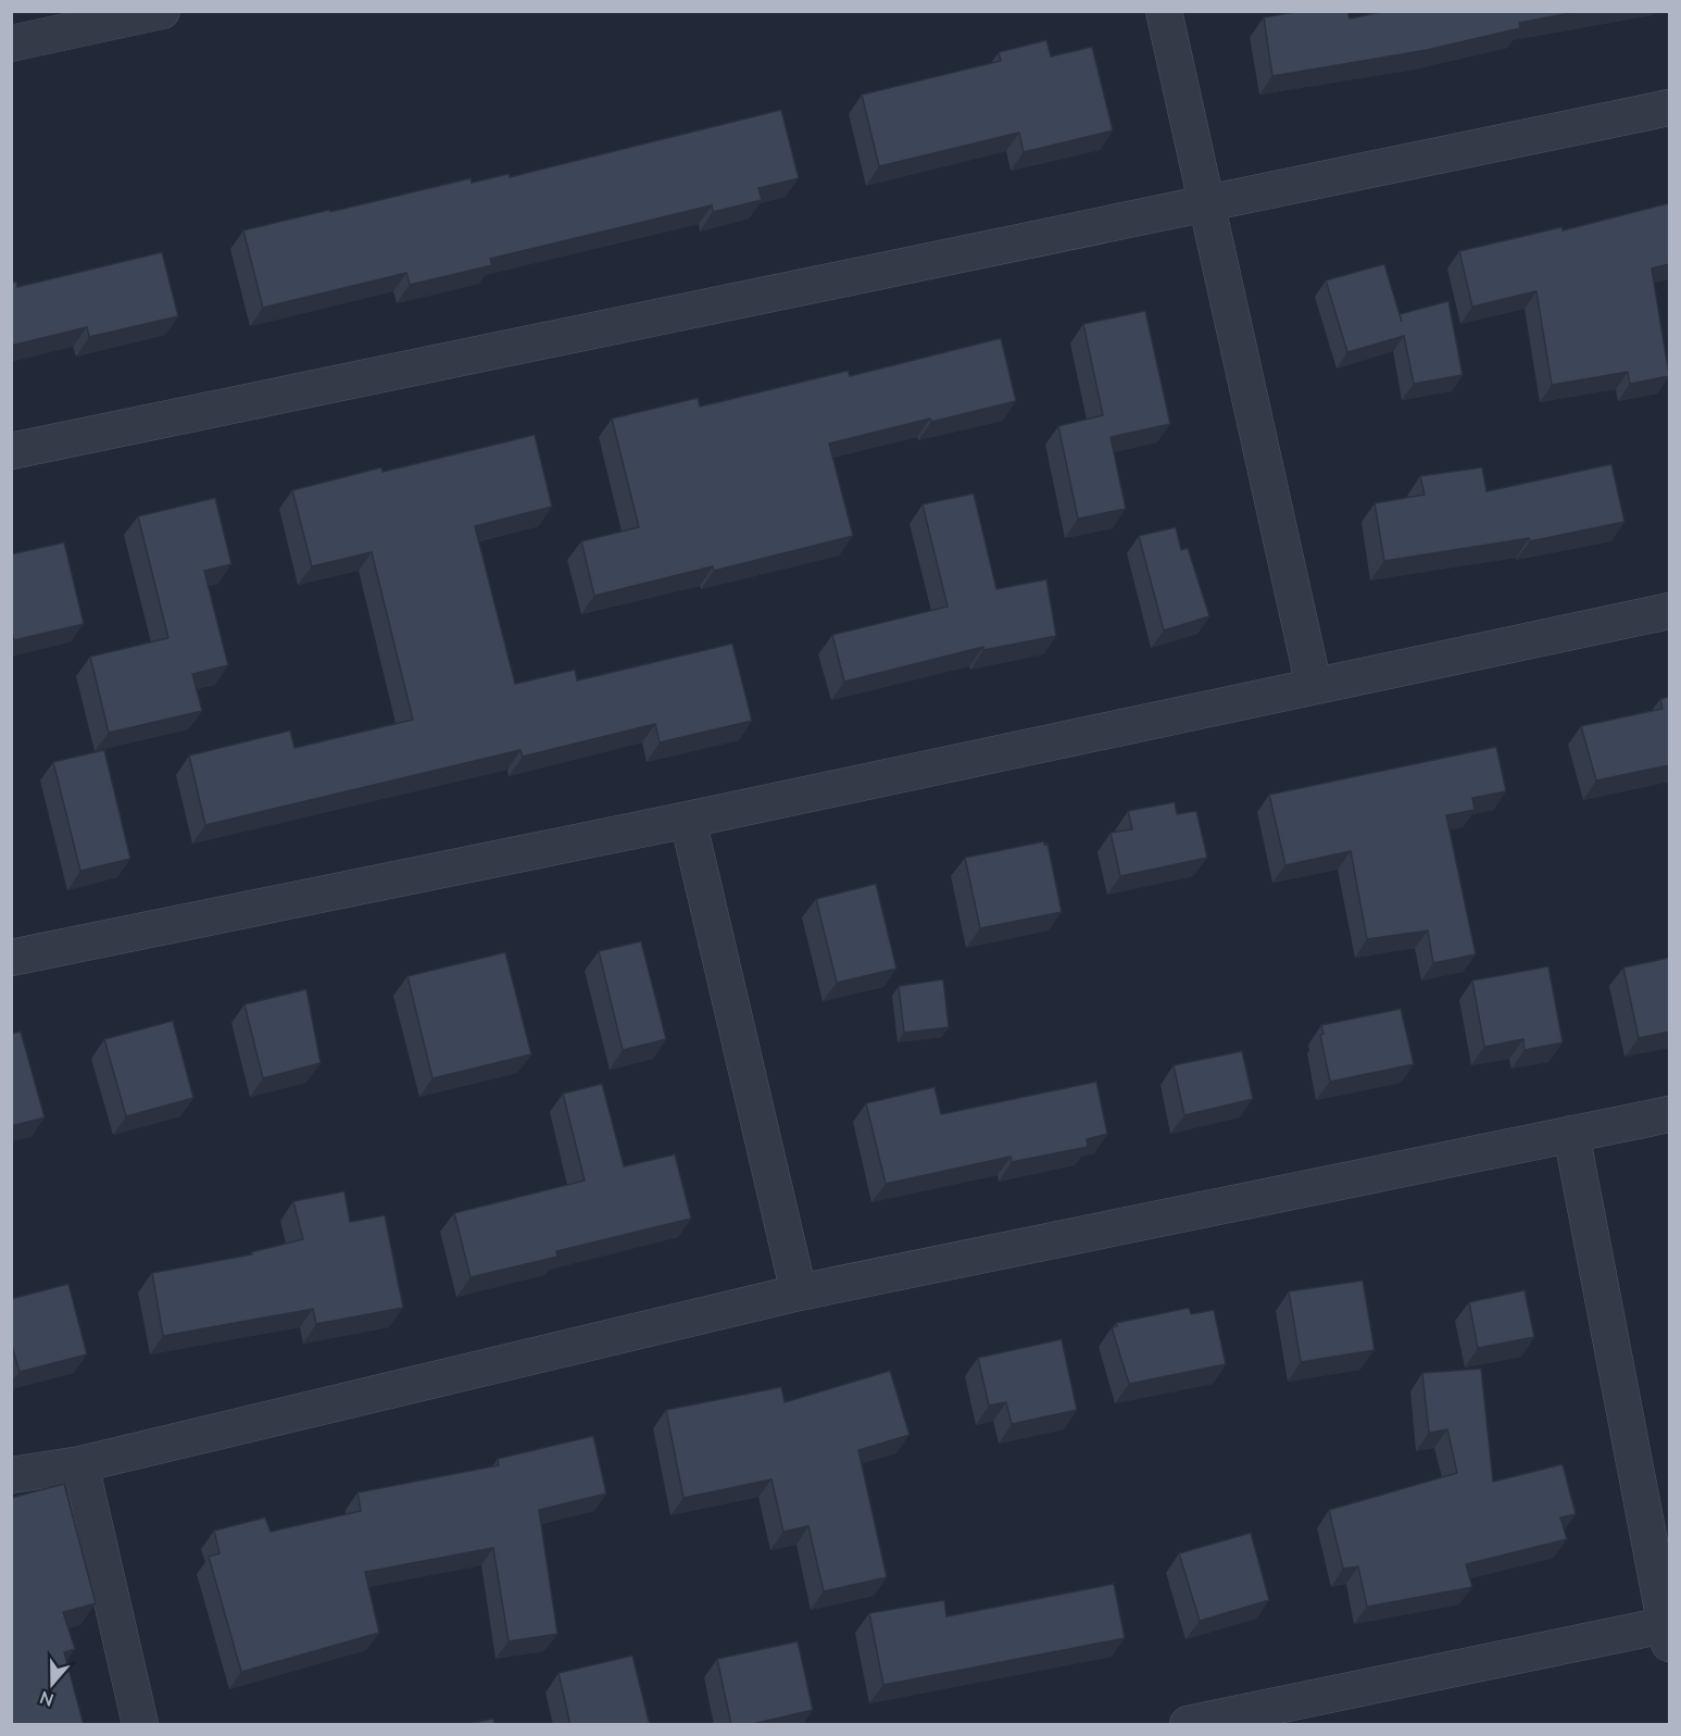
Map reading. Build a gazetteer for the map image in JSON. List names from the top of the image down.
{
  "north": "bottom"
}
